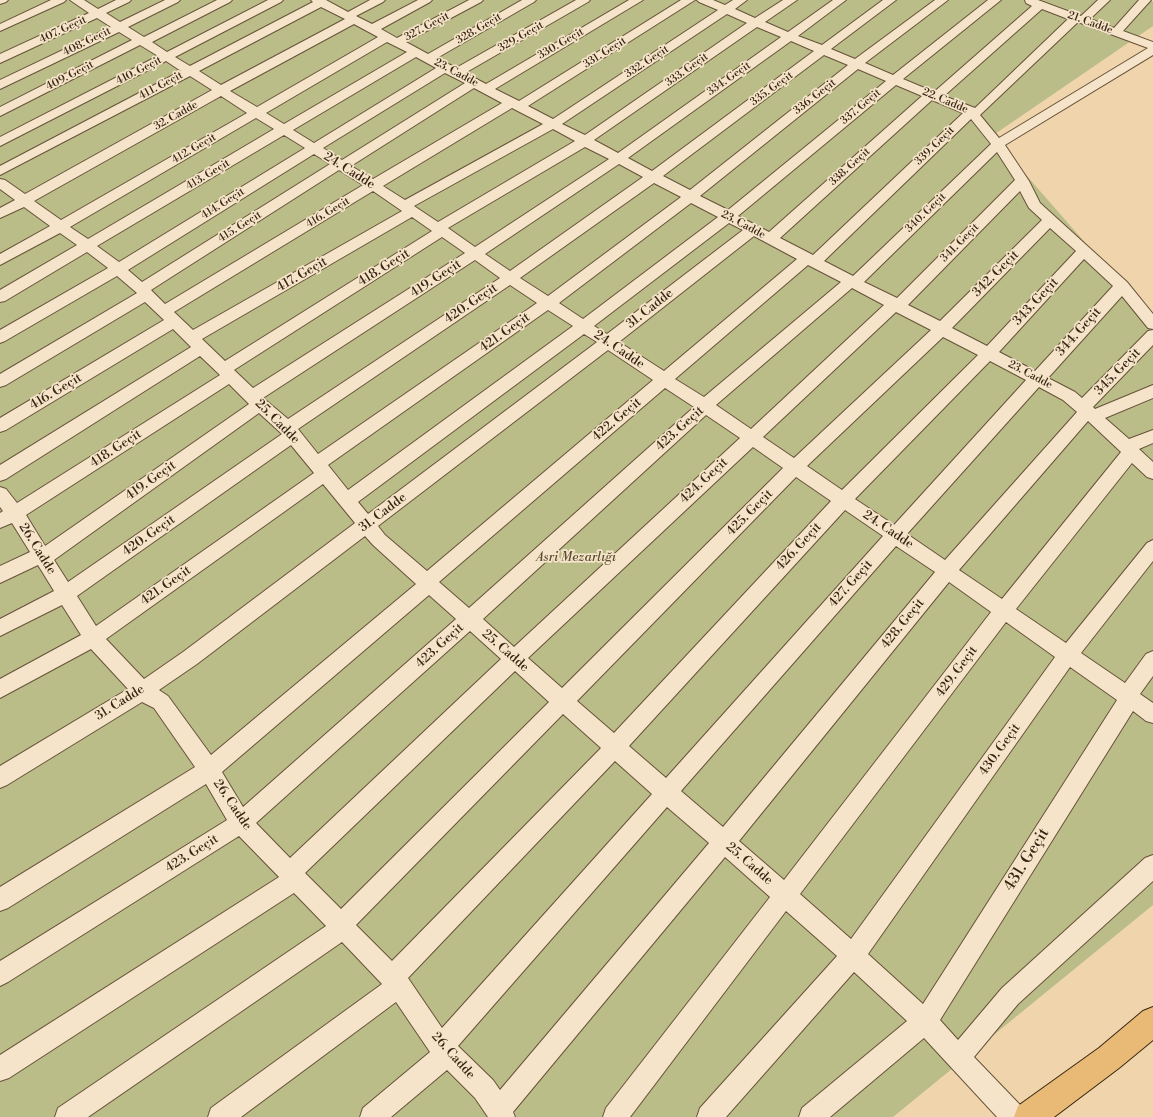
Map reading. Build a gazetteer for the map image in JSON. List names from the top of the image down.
{
  "streets": {
    "lane": [
      "21. Cadde",
      "327. Geçit",
      "328. Geçit",
      "407. Geçit",
      "329. Geçit",
      "408. Geçit",
      "330. Geçit",
      "331. Geçit",
      "332. Geçit",
      "333. Geçit",
      "410. Geçit",
      "23. Cadde",
      "409. Geçit",
      "334. Geçit",
      "411. Geçit",
      "335. Geçit",
      "336. Geçit",
      "22. Cadde",
      "337. Geçit",
      "32. Cadde",
      "339. Geçit",
      "412. Geçit",
      "338. Geçit",
      "24. Cadde",
      "413. Geçit",
      "414. Geçit",
      "416. Geçit",
      "340. Geçit",
      "415. Geçit",
      "341. Geçit",
      "418. Geçit",
      "342. Geçit",
      "417. Geçit",
      "419. Geçit",
      "343. Geçit",
      "420. Geçit",
      "31. Cadde",
      "344. Geçit",
      "421. Geçit",
      "345. Geçit",
      "422. Geçit",
      "25. Cadde",
      "423. Geçit",
      "424. Geçit",
      "425. Geçit",
      "426. Geçit",
      "26. Cadde",
      "427. Geçit",
      "428. Geçit",
      "429. Geçit",
      "430. Geçit",
      "431. Geçit"
    ]
  },
  "crossings": [
    ["21. Cadde", "339. Geçit"],
    ["21. Cadde", "338. Geçit"],
    ["327. Geçit", "23. Cadde"],
    ["327. Geçit", "412. Geçit"],
    ["328. Geçit", "23. Cadde"],
    ["407. Geçit", "24. Cadde"],
    ["329. Geçit", "23. Cadde"],
    ["329. Geçit", "414. Geçit"],
    ["408. Geçit", "24. Cadde"],
    ["330. Geçit", "23. Cadde"],
    ["330. Geçit", "415. Geçit"],
    ["331. Geçit", "23. Cadde"],
    ["331. Geçit", "416. Geçit"],
    ["332. Geçit", "23. Cadde"],
    ["332. Geçit", "22. Cadde"],
    ["332. Geçit", "417. Geçit"],
    ["333. Geçit", "23. Cadde"],
    ["333. Geçit", "22. Cadde"],
    ["333. Geçit", "418. Geçit"],
    ["410. Geçit", "24. Cadde"],
    ["23. Cadde", "334. Geçit"],
    ["23. Cadde", "411. Geçit"],
    ["23. Cadde", "335. Geçit"],
    ["23. Cadde", "336. Geçit"],
    ["23. Cadde", "337. Geçit"],
    ["23. Cadde", "32. Cadde"],
    ["23. Cadde", "339. Geçit"],
    ["23. Cadde", "412. Geçit"],
    ["23. Cadde", "338. Geçit"],
    ["23. Cadde", "413. Geçit"],
    ["23. Cadde", "414. Geçit"],
    ["23. Cadde", "416. Geçit"],
    ["23. Cadde", "340. Geçit"],
    ["23. Cadde", "415. Geçit"],
    ["23. Cadde", "341. Geçit"],
    ["23. Cadde", "418. Geçit"],
    ["23. Cadde", "342. Geçit"],
    ["23. Cadde", "417. Geçit"],
    ["23. Cadde", "419. Geçit"],
    ["23. Cadde", "343. Geçit"],
    ["23. Cadde", "420. Geçit"],
    ["23. Cadde", "31. Cadde"],
    ["23. Cadde", "344. Geçit"],
    ["23. Cadde", "421. Geçit"],
    ["23. Cadde", "345. Geçit"],
    ["23. Cadde", "422. Geçit"],
    ["23. Cadde", "423. Geçit"],
    ["23. Cadde", "424. Geçit"],
    ["23. Cadde", "425. Geçit"],
    ["23. Cadde", "426. Geçit"],
    ["23. Cadde", "427. Geçit"],
    ["23. Cadde", "428. Geçit"],
    ["23. Cadde", "429. Geçit"],
    ["409. Geçit", "24. Cadde"],
    ["334. Geçit", "22. Cadde"],
    ["334. Geçit", "419. Geçit"],
    ["411. Geçit", "24. Cadde"],
    ["335. Geçit", "22. Cadde"],
    ["335. Geçit", "420. Geçit"],
    ["336. Geçit", "22. Cadde"],
    ["336. Geçit", "421. Geçit"],
    ["22. Cadde", "337. Geçit"],
    ["22. Cadde", "339. Geçit"],
    ["22. Cadde", "338. Geçit"],
    ["22. Cadde", "340. Geçit"],
    ["22. Cadde", "341. Geçit"],
    ["22. Cadde", "342. Geçit"],
    ["22. Cadde", "343. Geçit"],
    ["22. Cadde", "344. Geçit"],
    ["337. Geçit", "24. Cadde"],
    ["337. Geçit", "25. Cadde"],
    ["32. Cadde", "24. Cadde"],
    ["32. Cadde", "25. Cadde"],
    ["339. Geçit", "422. Geçit"],
    ["412. Geçit", "24. Cadde"],
    ["412. Geçit", "25. Cadde"],
    ["24. Cadde", "413. Geçit"],
    ["24. Cadde", "414. Geçit"],
    ["24. Cadde", "416. Geçit"],
    ["24. Cadde", "415. Geçit"],
    ["24. Cadde", "418. Geçit"],
    ["24. Cadde", "417. Geçit"],
    ["24. Cadde", "419. Geçit"],
    ["24. Cadde", "420. Geçit"],
    ["24. Cadde", "31. Cadde"],
    ["24. Cadde", "421. Geçit"],
    ["24. Cadde", "422. Geçit"],
    ["24. Cadde", "423. Geçit"],
    ["24. Cadde", "424. Geçit"],
    ["24. Cadde", "425. Geçit"],
    ["24. Cadde", "426. Geçit"],
    ["24. Cadde", "427. Geçit"],
    ["24. Cadde", "428. Geçit"],
    ["24. Cadde", "429. Geçit"],
    ["24. Cadde", "430. Geçit"],
    ["24. Cadde", "431. Geçit"],
    ["413. Geçit", "25. Cadde"],
    ["414. Geçit", "25. Cadde"],
    ["416. Geçit", "25. Cadde"],
    ["340. Geçit", "423. Geçit"],
    ["415. Geçit", "25. Cadde"],
    ["341. Geçit", "424. Geçit"],
    ["418. Geçit", "25. Cadde"],
    ["418. Geçit", "26. Cadde"],
    ["342. Geçit", "425. Geçit"],
    ["417. Geçit", "25. Cadde"],
    ["419. Geçit", "25. Cadde"],
    ["419. Geçit", "26. Cadde"],
    ["343. Geçit", "426. Geçit"],
    ["420. Geçit", "25. Cadde"],
    ["420. Geçit", "26. Cadde"],
    ["31. Cadde", "25. Cadde"],
    ["31. Cadde", "26. Cadde"],
    ["344. Geçit", "427. Geçit"],
    ["421. Geçit", "25. Cadde"],
    ["421. Geçit", "26. Cadde"],
    ["345. Geçit", "428. Geçit"],
    ["422. Geçit", "25. Cadde"],
    ["422. Geçit", "26. Cadde"],
    ["25. Cadde", "423. Geçit"],
    ["25. Cadde", "424. Geçit"],
    ["25. Cadde", "425. Geçit"],
    ["25. Cadde", "426. Geçit"],
    ["25. Cadde", "427. Geçit"],
    ["25. Cadde", "428. Geçit"],
    ["25. Cadde", "429. Geçit"],
    ["25. Cadde", "430. Geçit"],
    ["25. Cadde", "431. Geçit"],
    ["423. Geçit", "26. Cadde"],
    ["424. Geçit", "26. Cadde"],
    ["425. Geçit", "26. Cadde"],
    ["426. Geçit", "26. Cadde"],
    ["26. Cadde", "427. Geçit"],
    ["26. Cadde", "428. Geçit"]
  ],
  "parks": ["Asri Mezarlığı"]
}
